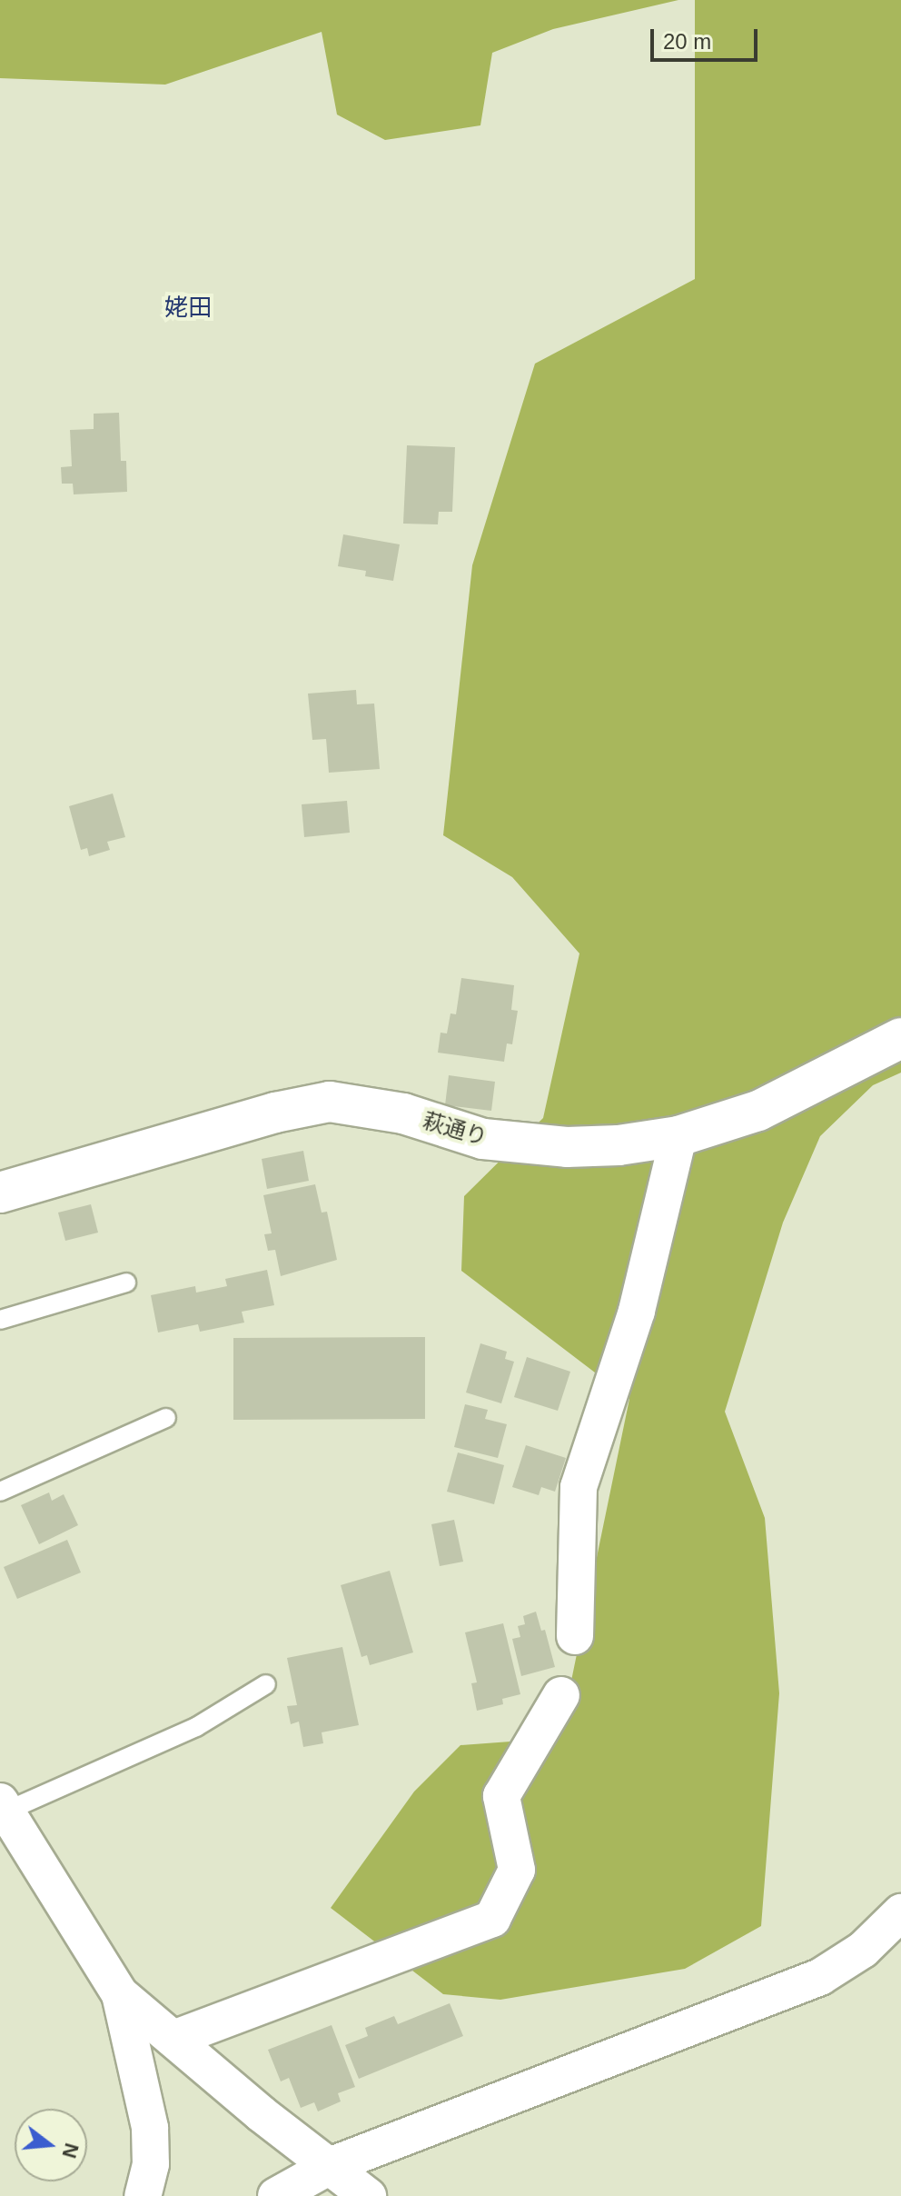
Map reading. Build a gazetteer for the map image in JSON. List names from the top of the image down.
{
  "streets": {
    "street": ["萩通り"]
  },
  "districts": ["姥田"],
  "scale_bar": "20 m",
  "north": "right"
}
